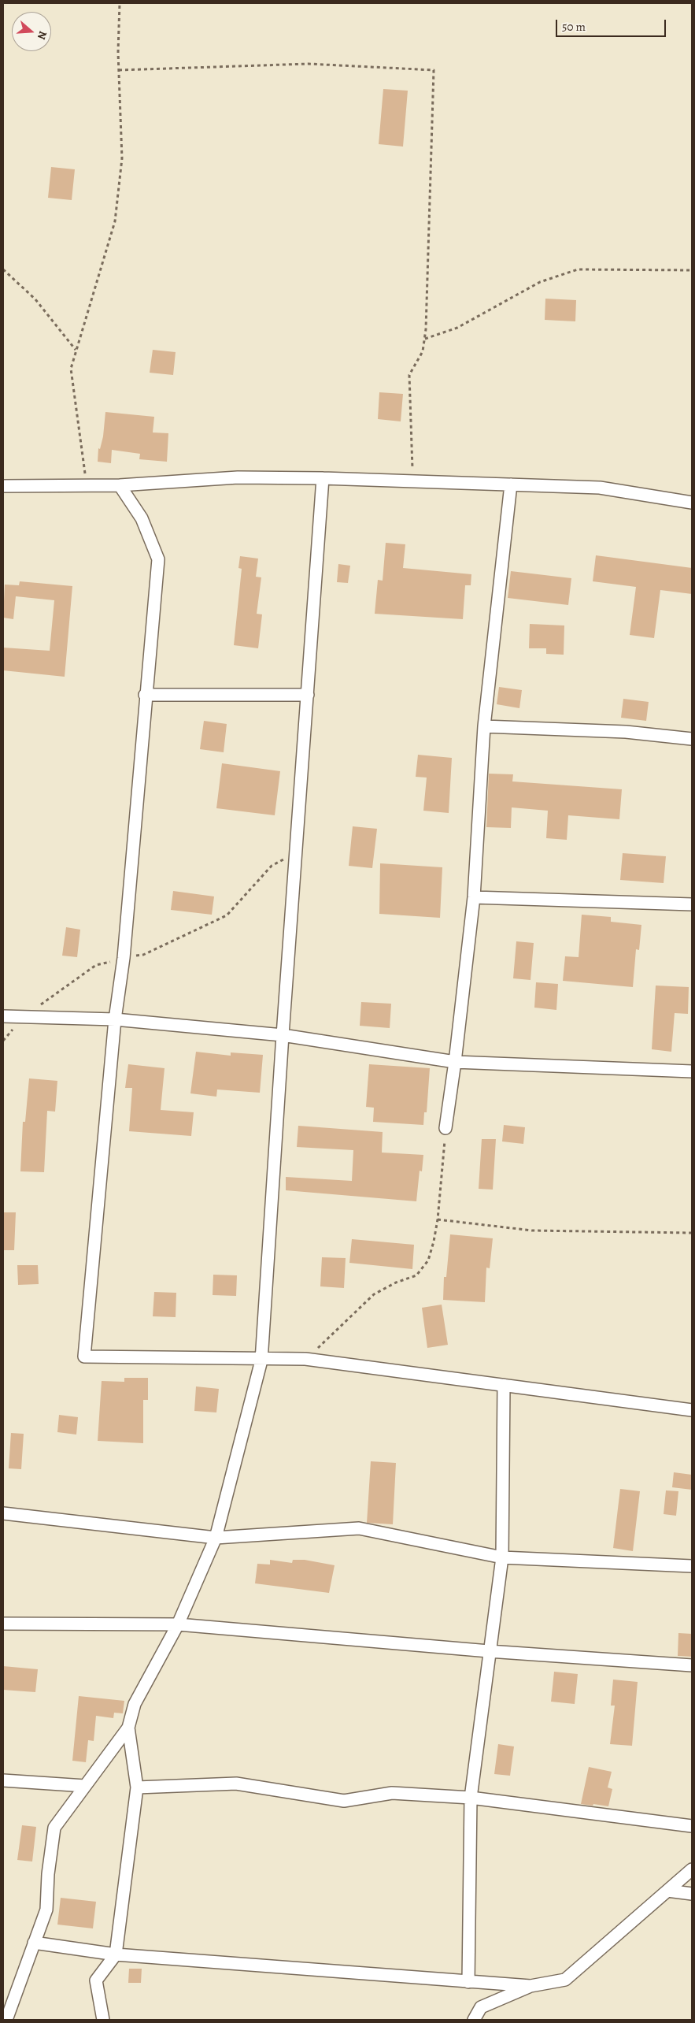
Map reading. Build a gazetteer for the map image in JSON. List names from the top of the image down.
{
  "scale_bar": "50 m",
  "north": "right"
}
